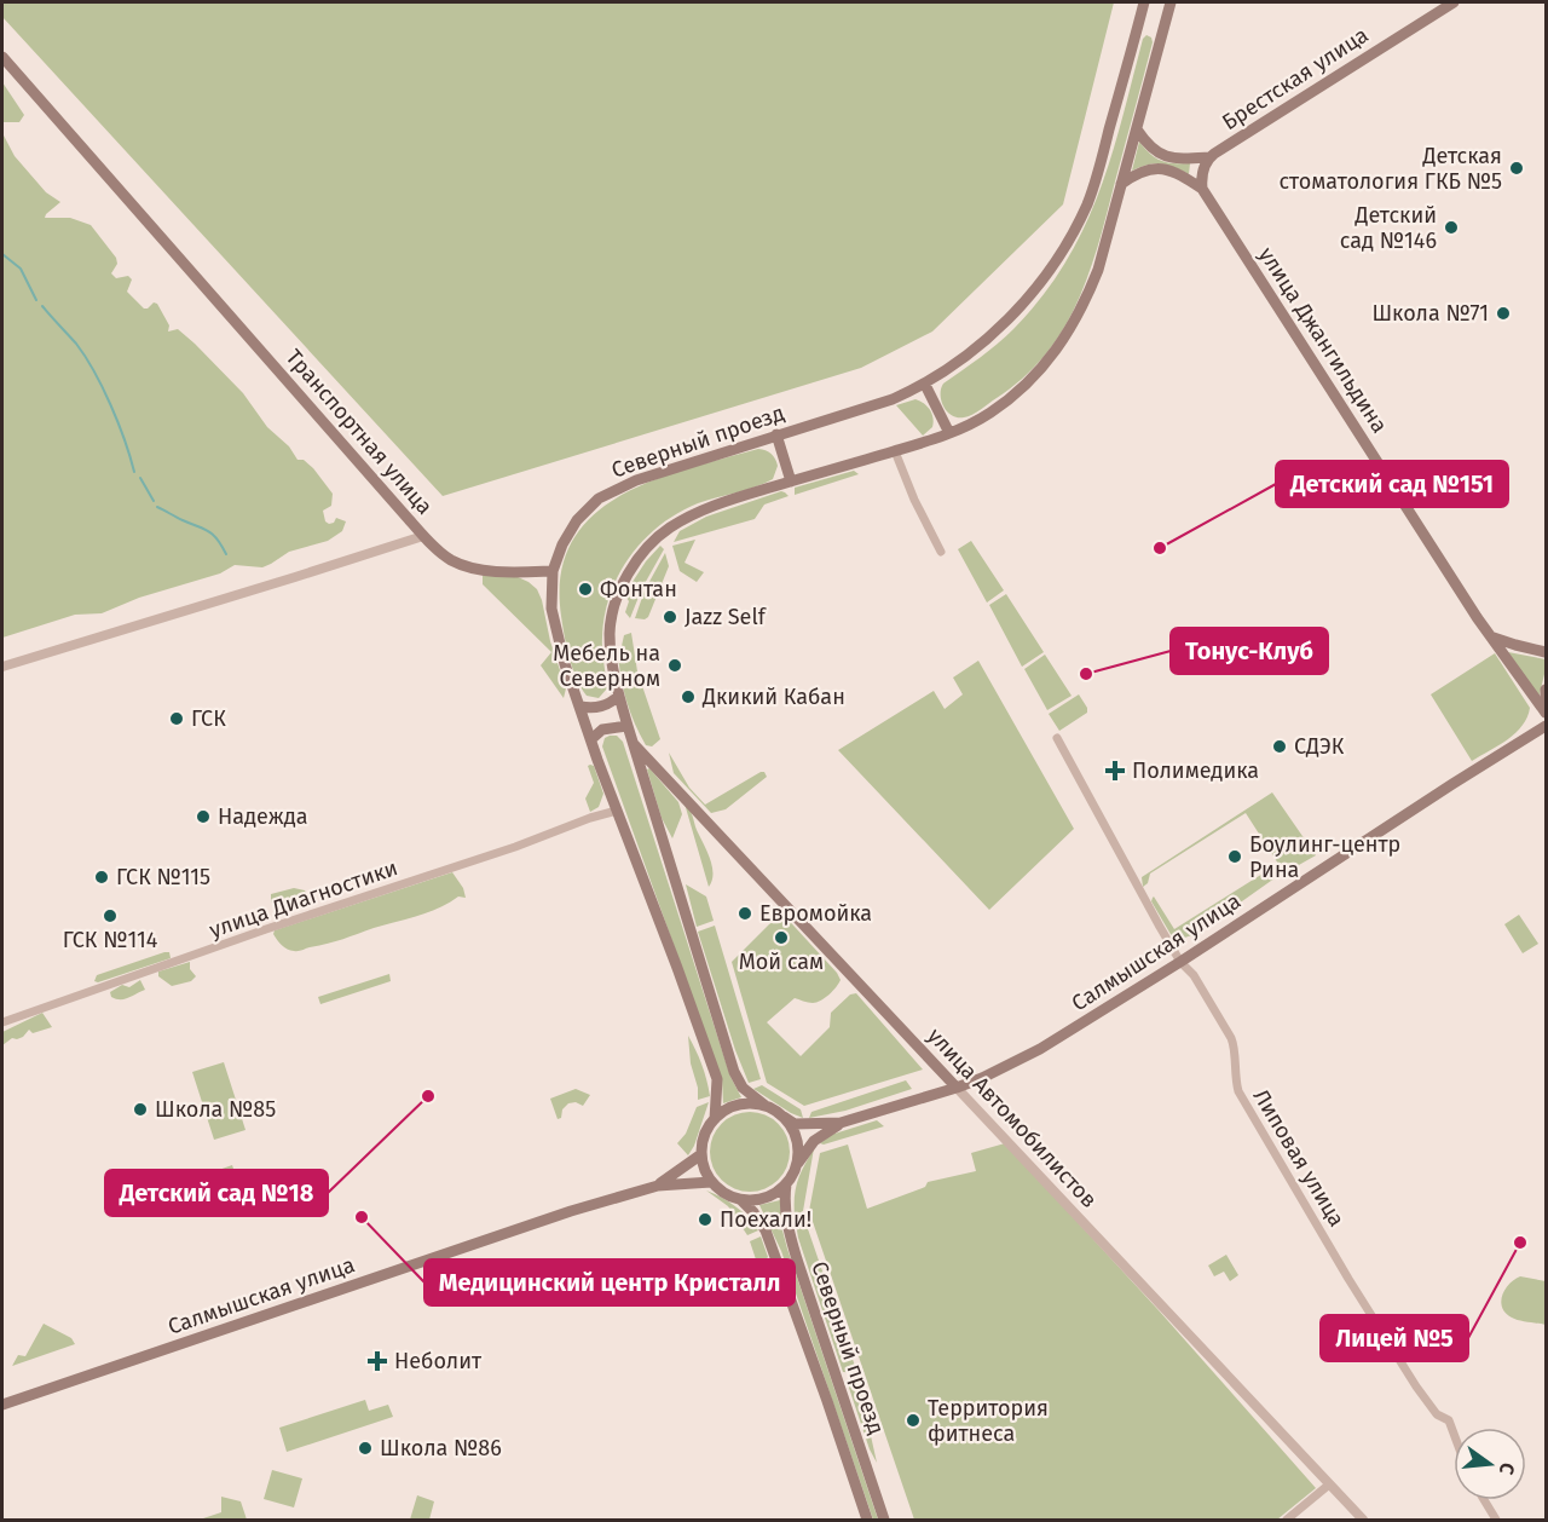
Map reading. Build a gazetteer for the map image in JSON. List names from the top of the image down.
{
  "streets": {
    "main road": [
      "Брестская улица",
      "улица Джангильдина",
      "Транспортная улица",
      "Северный проезд",
      "Салмышская улица",
      "улица Автомобилистов"
    ],
    "street": ["улица Диагностики", "Липовая улица"]
  },
  "crossings": [
    ["Брестская улица", "улица Джангильдина"],
    ["Северный проезд", "улица Диагностики"],
    ["Салмышская улица", "улица Автомобилистов"],
    ["Салмышская улица", "Липовая улица"]
  ],
  "places": {
    "other": [
      "Детская стоматология ГКБ №5",
      "Детский сад №146",
      "Школа №71",
      "Детский сад №151",
      "Фонтан",
      "Jazz Self",
      "Мебель на Северном",
      "Тонус-Клуб",
      "Дкикий Кабан",
      "ГСК",
      "СДЭК",
      "Надежда",
      "Боулинг-центр Рина",
      "ГСК №115",
      "Евромойка",
      "ГСК №114",
      "Мой сам",
      "Детский сад №18",
      "Школа №85",
      "Медицинский центр Кристалл",
      "Поехали!",
      "Лицей №5",
      "Территория фитнеса",
      "Школа №86"
    ],
    "health": ["Полимедика", "Неболит"]
  },
  "north": "right"
}
